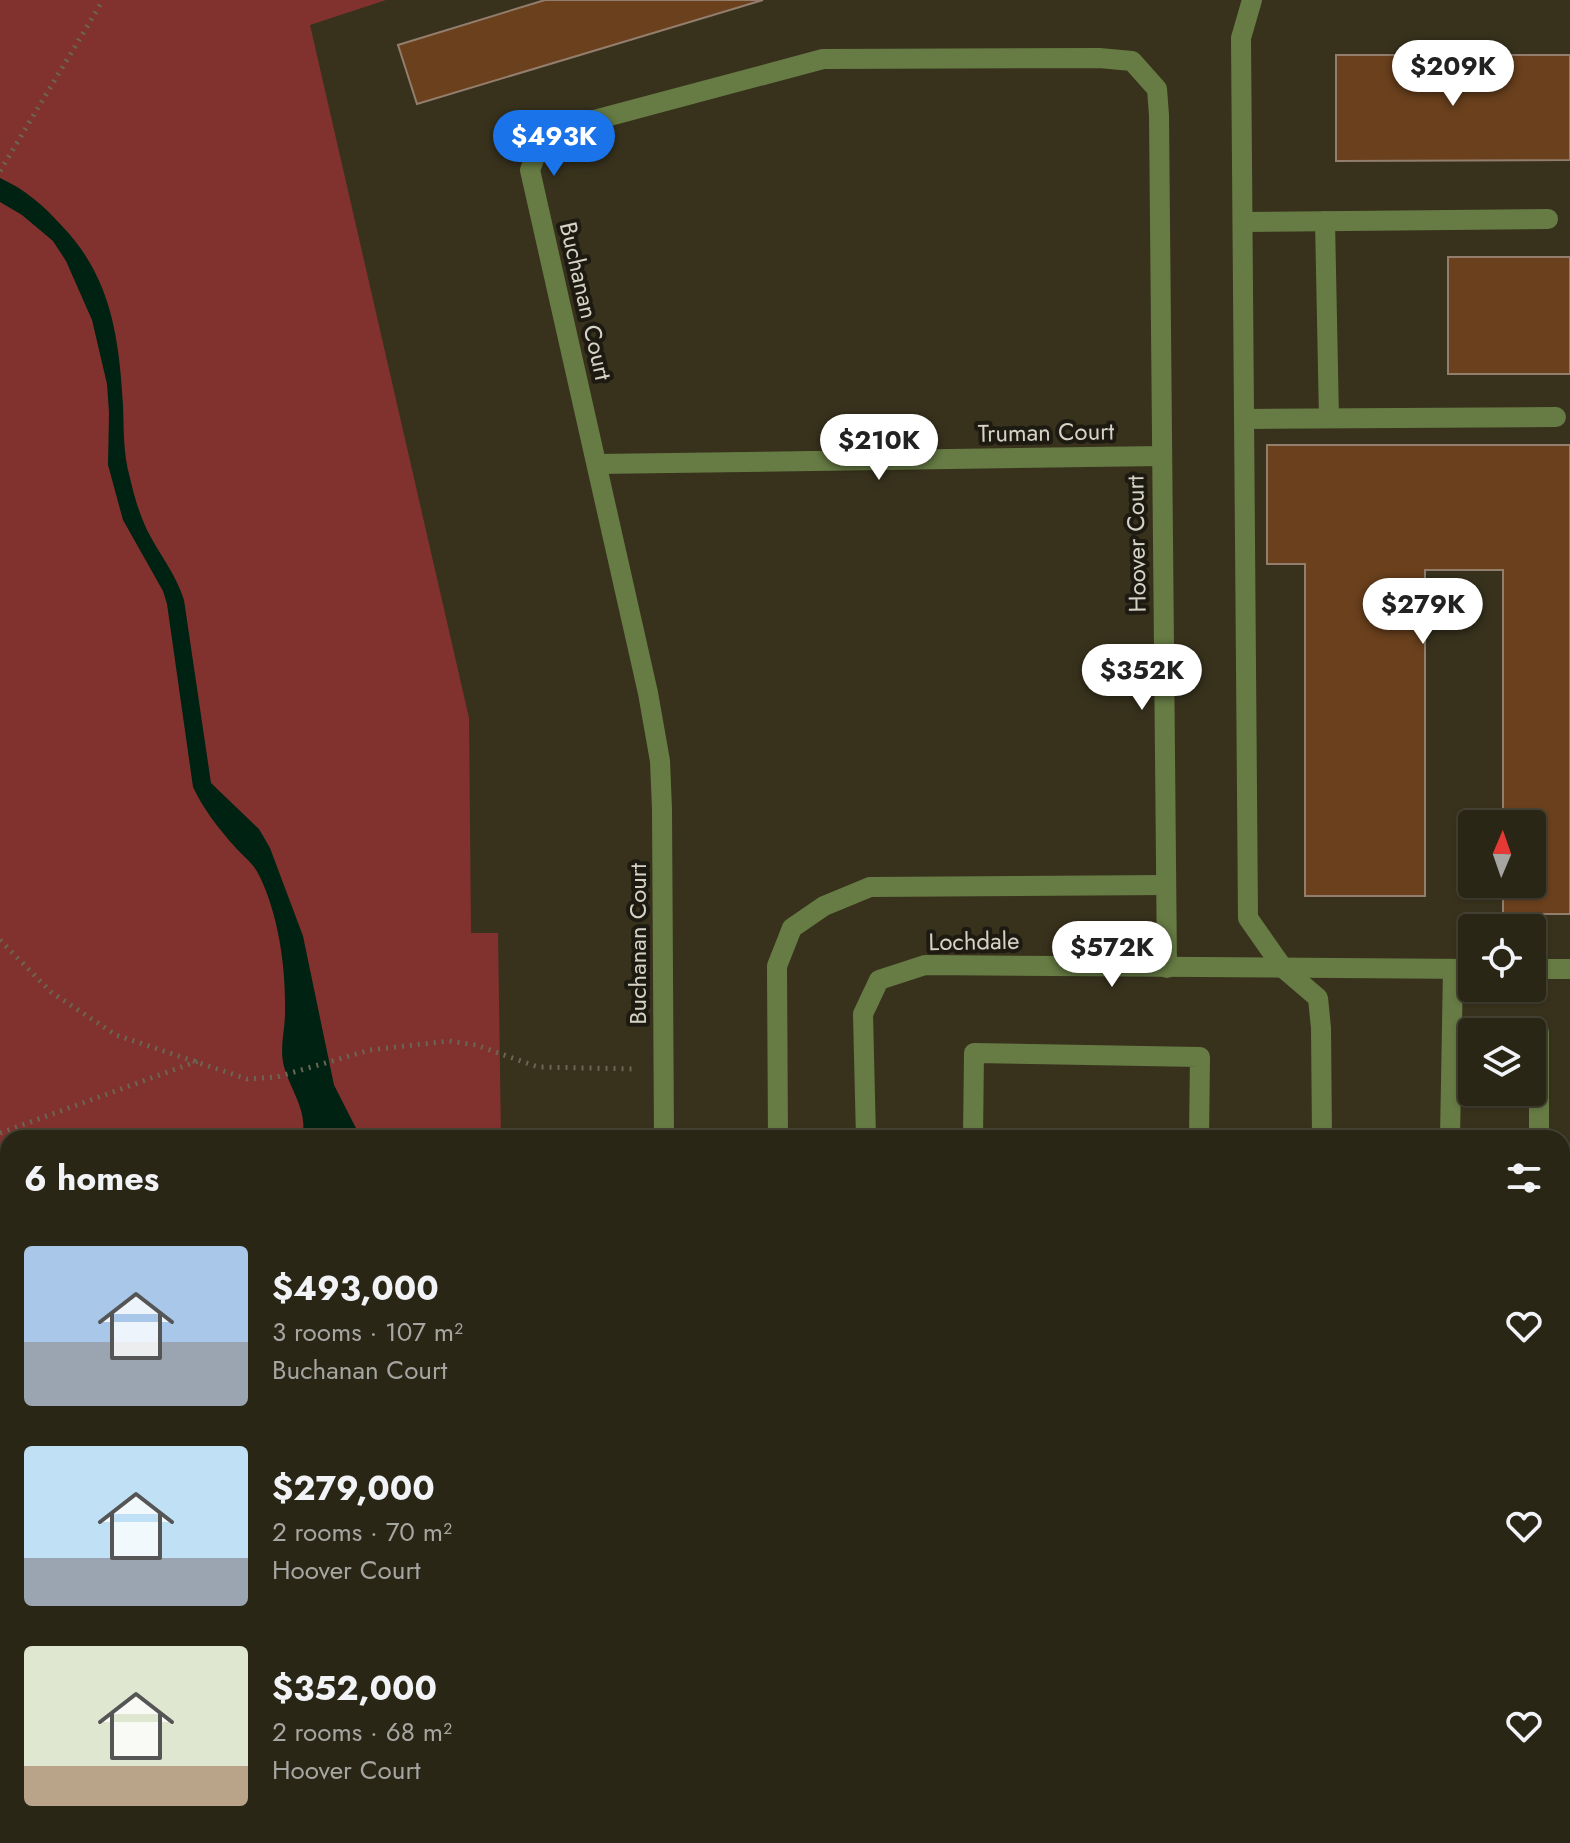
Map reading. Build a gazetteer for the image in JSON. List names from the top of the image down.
{
  "streets": {
    "street": [
      "Buchanan Court",
      "Truman Court",
      "Hoover Court",
      "Lochdale"
    ]
  },
  "crossings": [
    ["Buchanan Court", "Truman Court"],
    ["Buchanan Court", "Hoover Court"],
    ["Truman Court", "Hoover Court"],
    ["Hoover Court", "Lochdale"]
  ],
  "north": "top",
  "page": {
    "price": [
      "$209K",
      "$493K",
      "$210K",
      "$279K",
      "$352K",
      "$572K"
    ],
    "heading": "6 homes",
    "list": [
      {
        "name": "$493,000",
        "note": "3 rooms · 107 m² · Buchanan Court"
      },
      {
        "name": "$279,000",
        "note": "2 rooms · 70 m² · Hoover Court"
      },
      {
        "name": "$352,000",
        "note": "2 rooms · 68 m² · Hoover Court"
      }
    ]
  }
}
